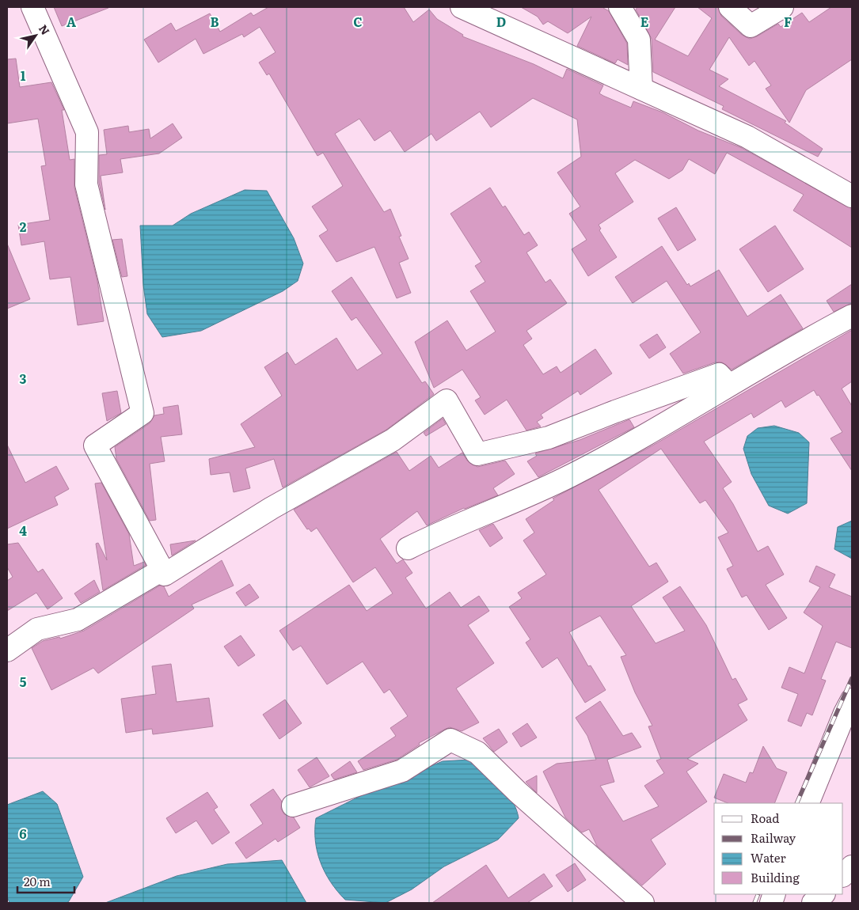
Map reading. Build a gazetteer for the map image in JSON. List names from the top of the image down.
{
  "legend": [
    "Road",
    "Railway",
    "Water",
    "Building"
  ],
  "scale_bar": "20 m",
  "north": "top right",
  "grid": {
    "columns": [
      "A",
      "B",
      "C",
      "D",
      "E",
      "F"
    ],
    "rows": [
      "1",
      "2",
      "3",
      "4",
      "5",
      "6"
    ]
  }
}
